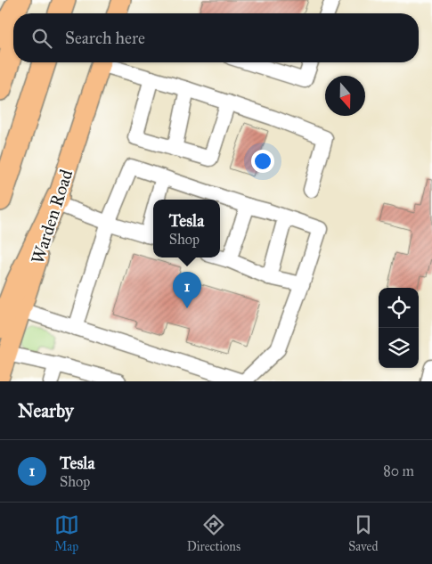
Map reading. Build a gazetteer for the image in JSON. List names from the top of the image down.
{
  "streets": {
    "main road": ["Warden Road"]
  },
  "north": "bottom",
  "page": {
    "search": "Search here",
    "popup": ["Tesla", "Shop"],
    "pins": "1",
    "heading": "Nearby",
    "list": [
      {
        "mark": "1",
        "name": "Tesla",
        "note": "Shop",
        "value": "80 m"
      }
    ],
    "nav": ["Map", "Directions", "Saved"]
  }
}
